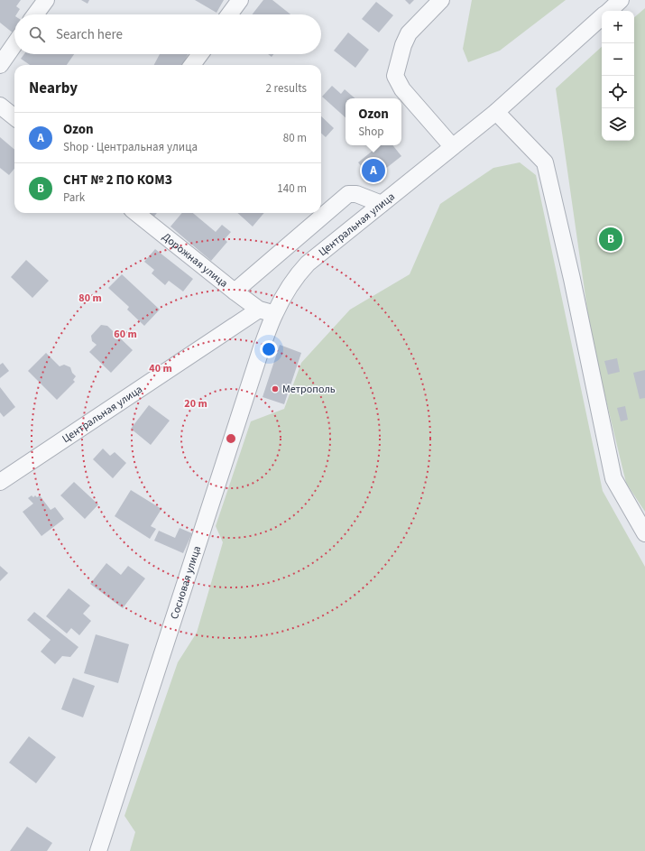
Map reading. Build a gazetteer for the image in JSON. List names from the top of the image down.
{
  "streets": {
    "street": ["Центральная улица", "Дорожная улица", "Сосновая улица"]
  },
  "crossings": [
    ["Центральная улица", "Дорожная улица"],
    ["Центральная улица", "Сосновая улица"]
  ],
  "places": ["Метрополь"],
  "page": {
    "map_buttons": ["+", "−"],
    "search": "Search here",
    "heading": ["Nearby", "2 results"],
    "popup": ["Ozon", "Shop"],
    "list": [
      {
        "mark": "A",
        "name": "Ozon",
        "note": "Shop · Центральная улица",
        "value": "80 m"
      },
      {
        "mark": "B",
        "name": "СНТ № 2 ПО КОМЗ",
        "note": "Park",
        "value": "140 m"
      }
    ],
    "pins": ["A", "B"]
  },
  "rings": [
    "80 m",
    "60 m",
    "40 m",
    "20 m"
  ]
}
